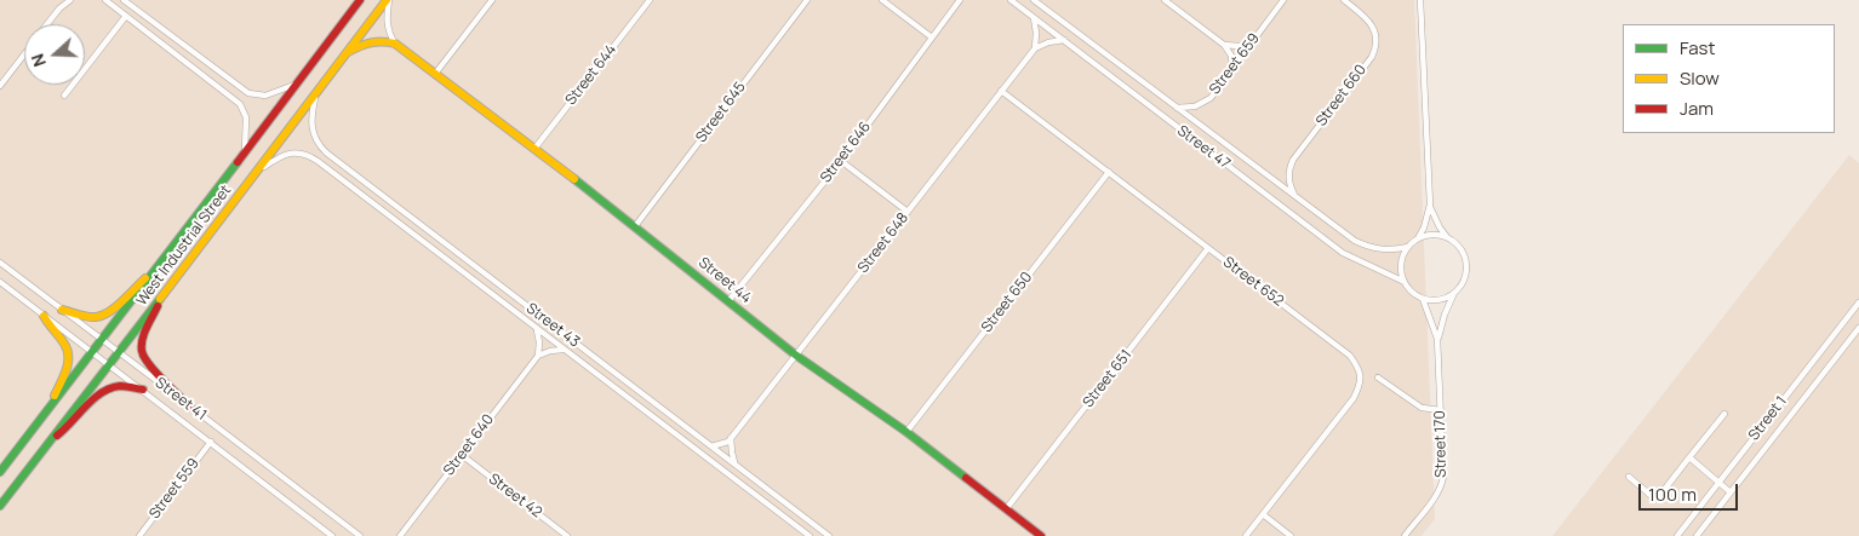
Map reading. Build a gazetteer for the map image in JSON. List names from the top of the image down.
{
  "streets": {
    "main road": ["West Industrial Street", "Street 44"],
    "street": [
      "Street 659",
      "Street 644",
      "Street 660",
      "Street 645",
      "Street 47",
      "Street 646",
      "Street 648",
      "Street 652",
      "Street 650",
      "Street 43",
      "Street 651",
      "Street 41",
      "Street 1",
      "Street 170",
      "Street 640",
      "Street 559",
      "Street 42"
    ]
  },
  "crossings": [
    ["Street 659", "Street 47"],
    ["Street 644", "Street 44"],
    ["Street 660", "Street 47"],
    ["Street 645", "Street 44"],
    ["Street 47", "Street 170"],
    ["Street 646", "Street 44"],
    ["Street 648", "Street 44"],
    ["Street 648", "Street 652"],
    ["Street 648", "Street 43"],
    ["West Industrial Street", "Street 43"],
    ["West Industrial Street", "Street 41"],
    ["Street 44", "Street 650"],
    ["Street 44", "Street 651"],
    ["Street 652", "Street 650"],
    ["Street 652", "Street 651"],
    ["Street 41", "Street 559"],
    ["Street 640", "Street 42"]
  ],
  "legend": ["Fast", "Slow", "Jam"],
  "scale_bar": "100 m",
  "north": "left"
}
